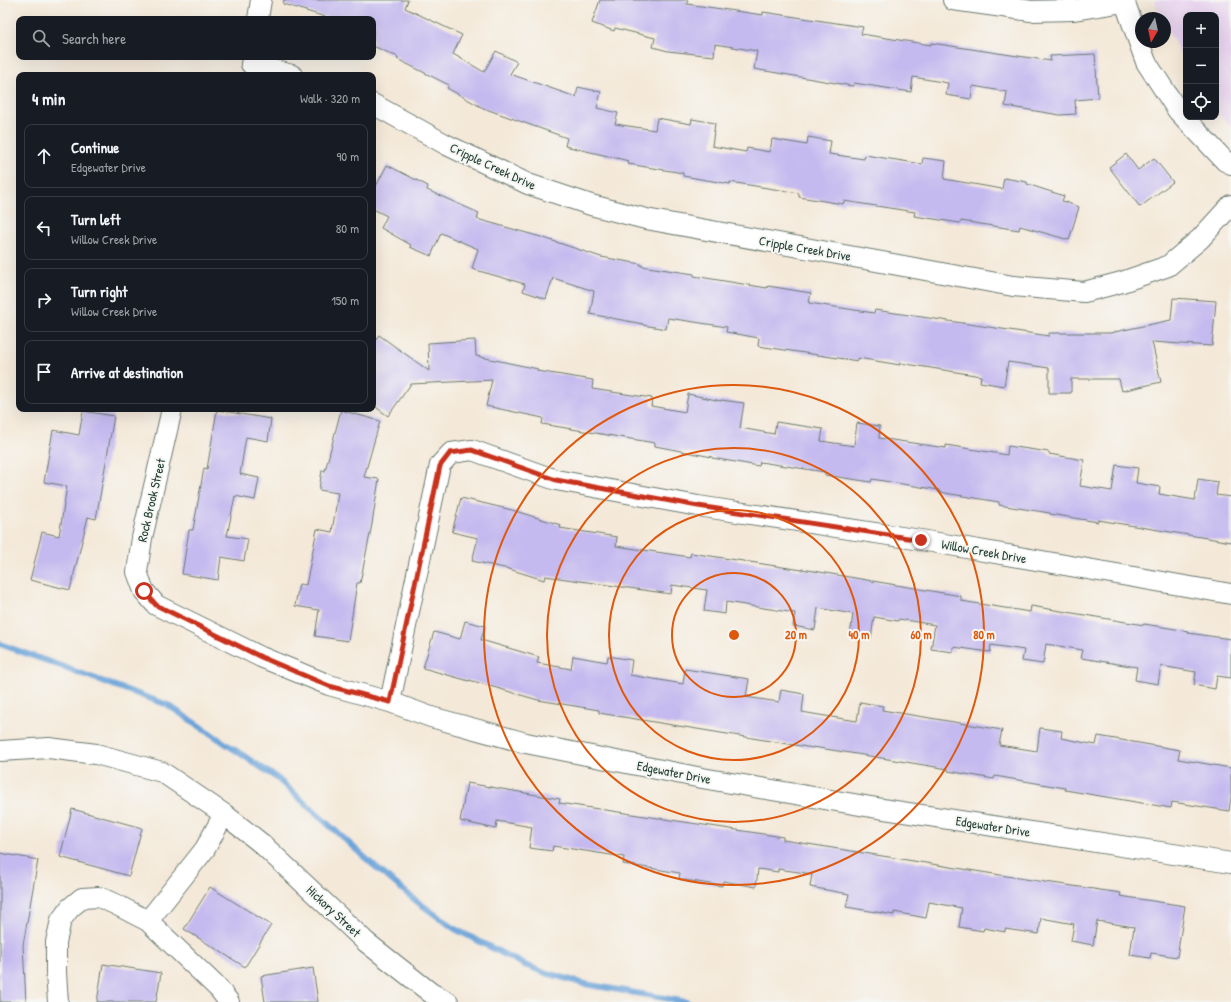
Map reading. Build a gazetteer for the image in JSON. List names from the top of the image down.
{
  "streets": {
    "street": [
      "Cripple Creek Drive",
      "Rock Brook Street",
      "Willow Creek Drive",
      "Edgewater Drive",
      "Hickory Street"
    ]
  },
  "crossings": [
    ["Rock Brook Street", "Edgewater Drive"],
    ["Willow Creek Drive", "Edgewater Drive"]
  ],
  "north": "bottom",
  "page": {
    "map_buttons": ["+", "−"],
    "search": "Search here",
    "heading": ["4 min", "Walk · 320 m"],
    "list": [
      ["Continue", "Edgewater Drive", "90 m"],
      ["Turn left", "Willow Creek Drive", "80 m"],
      ["Turn right", "Willow Creek Drive", "150 m"],
      "Arrive at destination"
    ]
  },
  "rings": [
    "20 m",
    "40 m",
    "60 m",
    "80 m"
  ]
}
